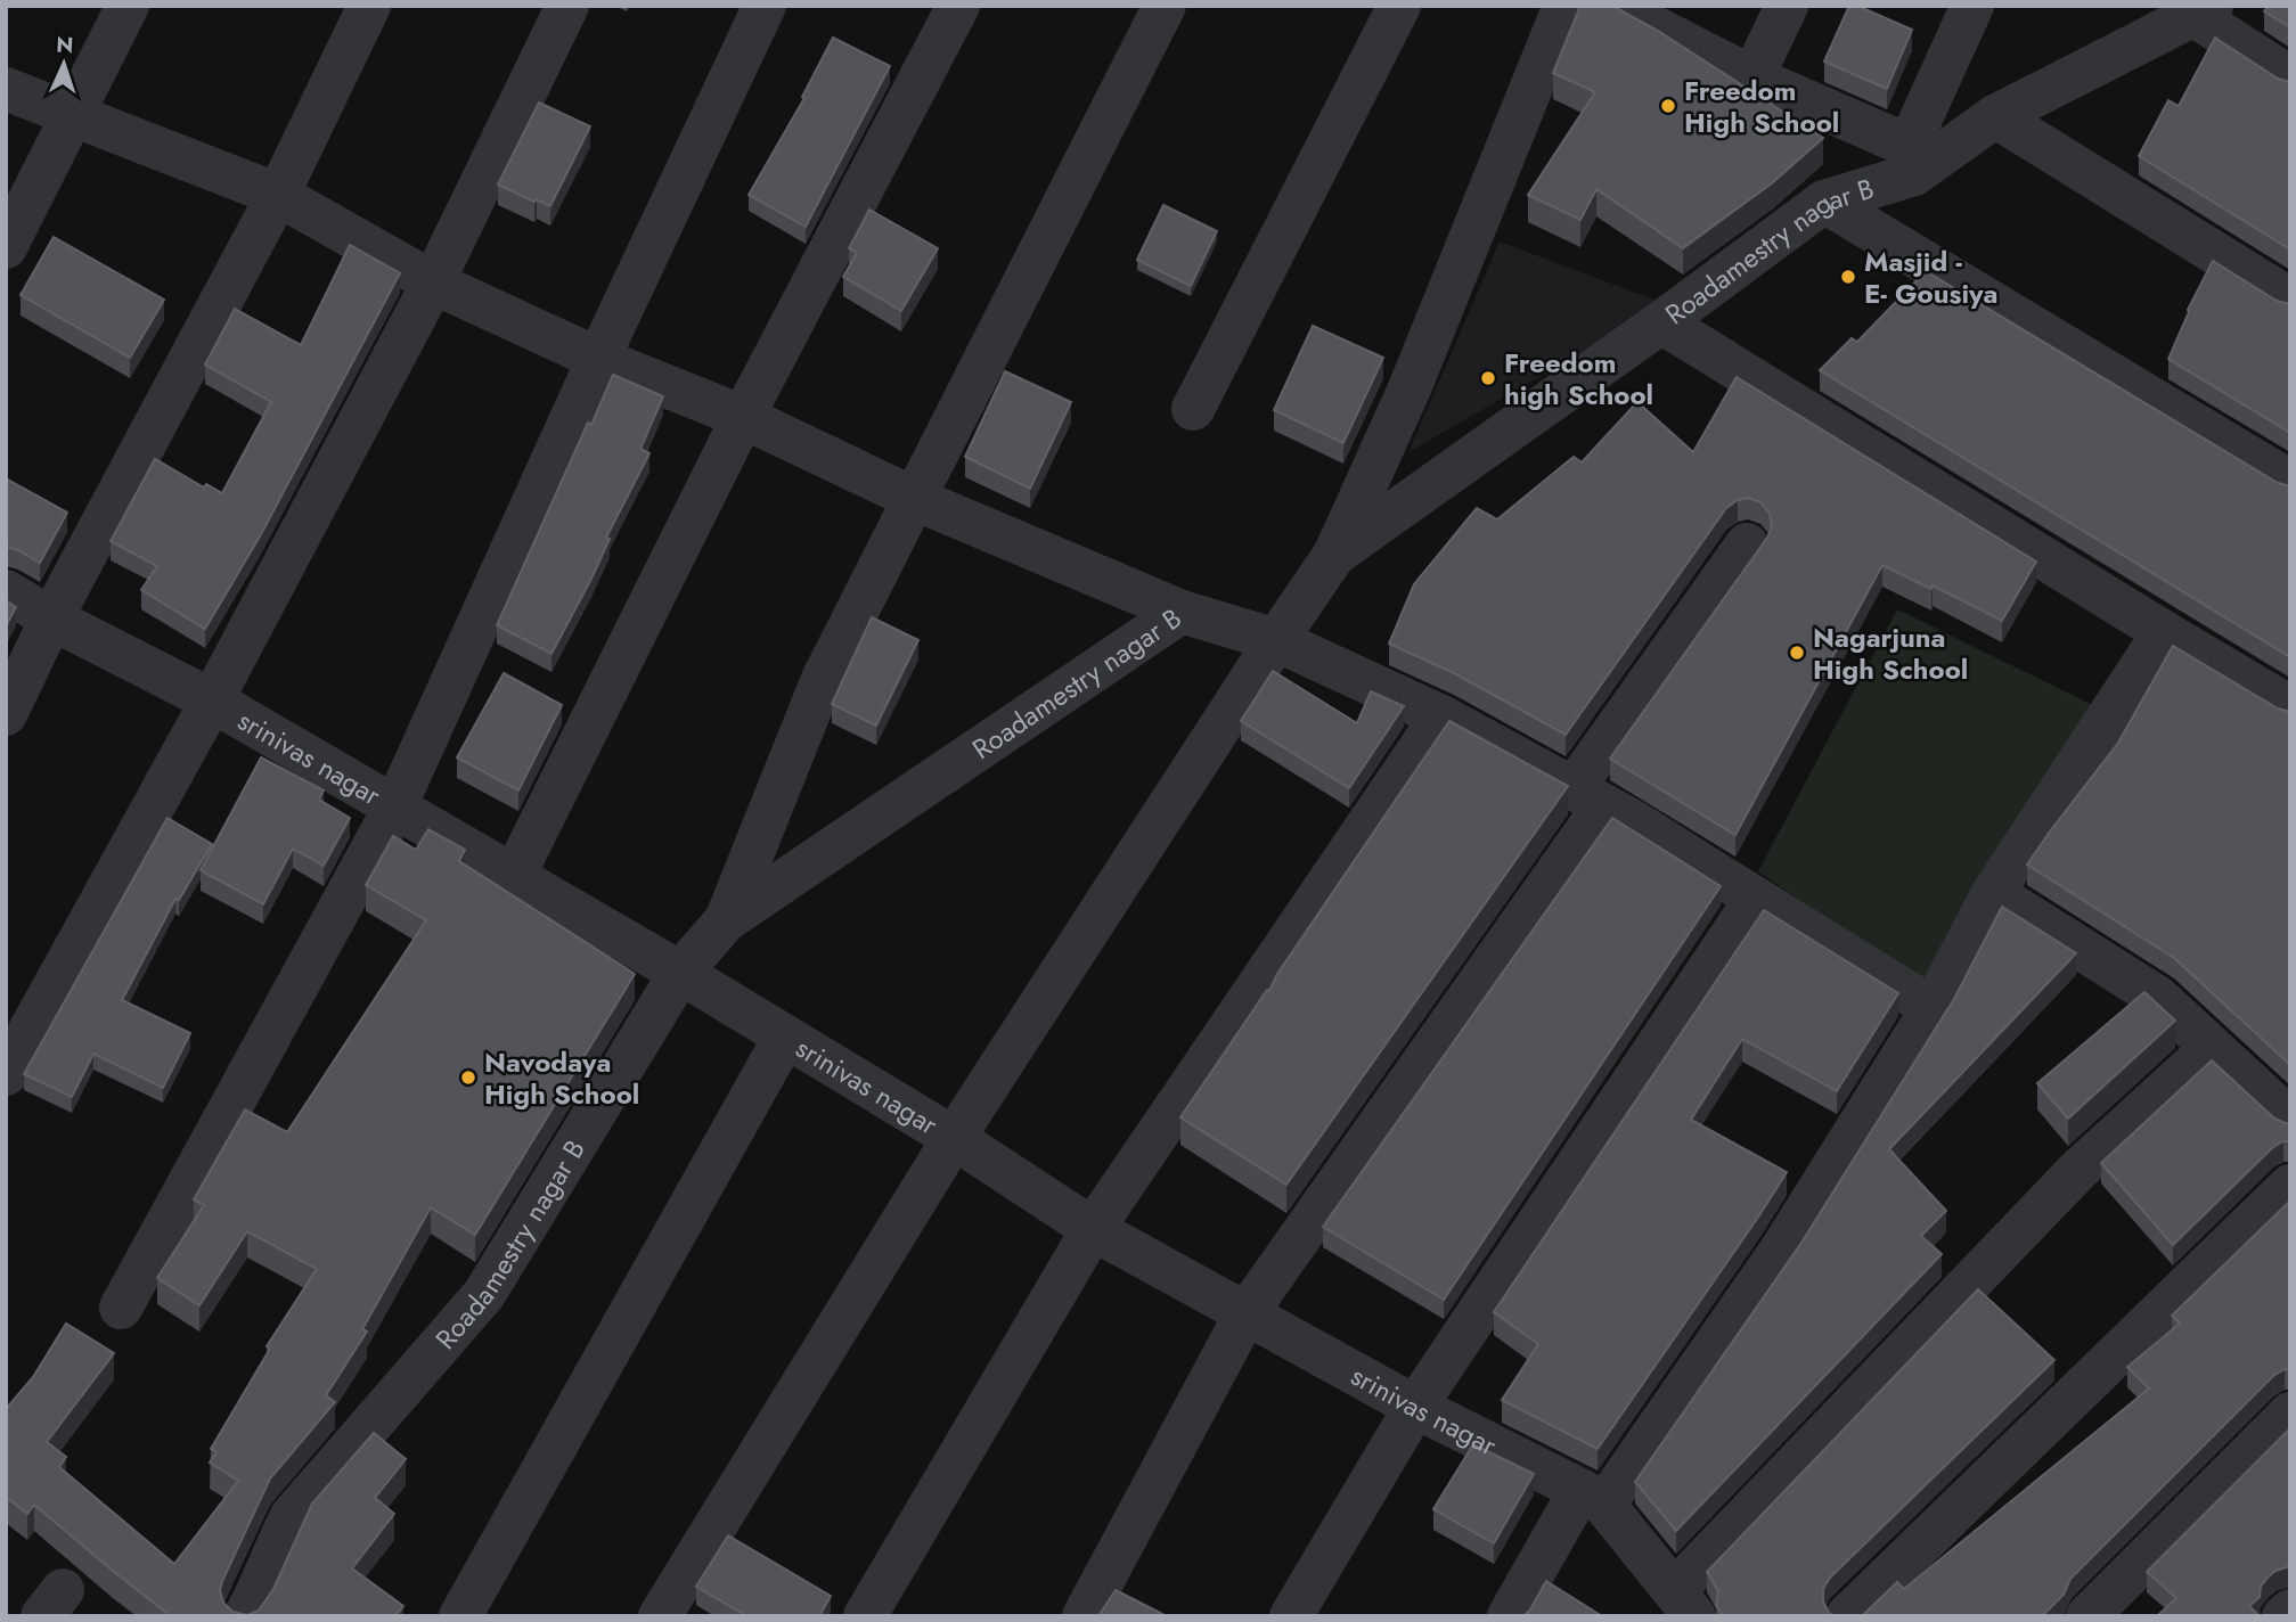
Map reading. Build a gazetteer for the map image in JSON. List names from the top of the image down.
{
  "streets": {
    "street": ["Roadamestry nagar B", "srinivas nagar"]
  },
  "crossings": [
    ["Roadamestry nagar B", "srinivas nagar"]
  ],
  "places": [
    "Freedom High School",
    "Masjid - E- Gousiya",
    "Freedom high School",
    "Nagarjuna High School",
    "Navodaya High School"
  ],
  "north": "top"
}
